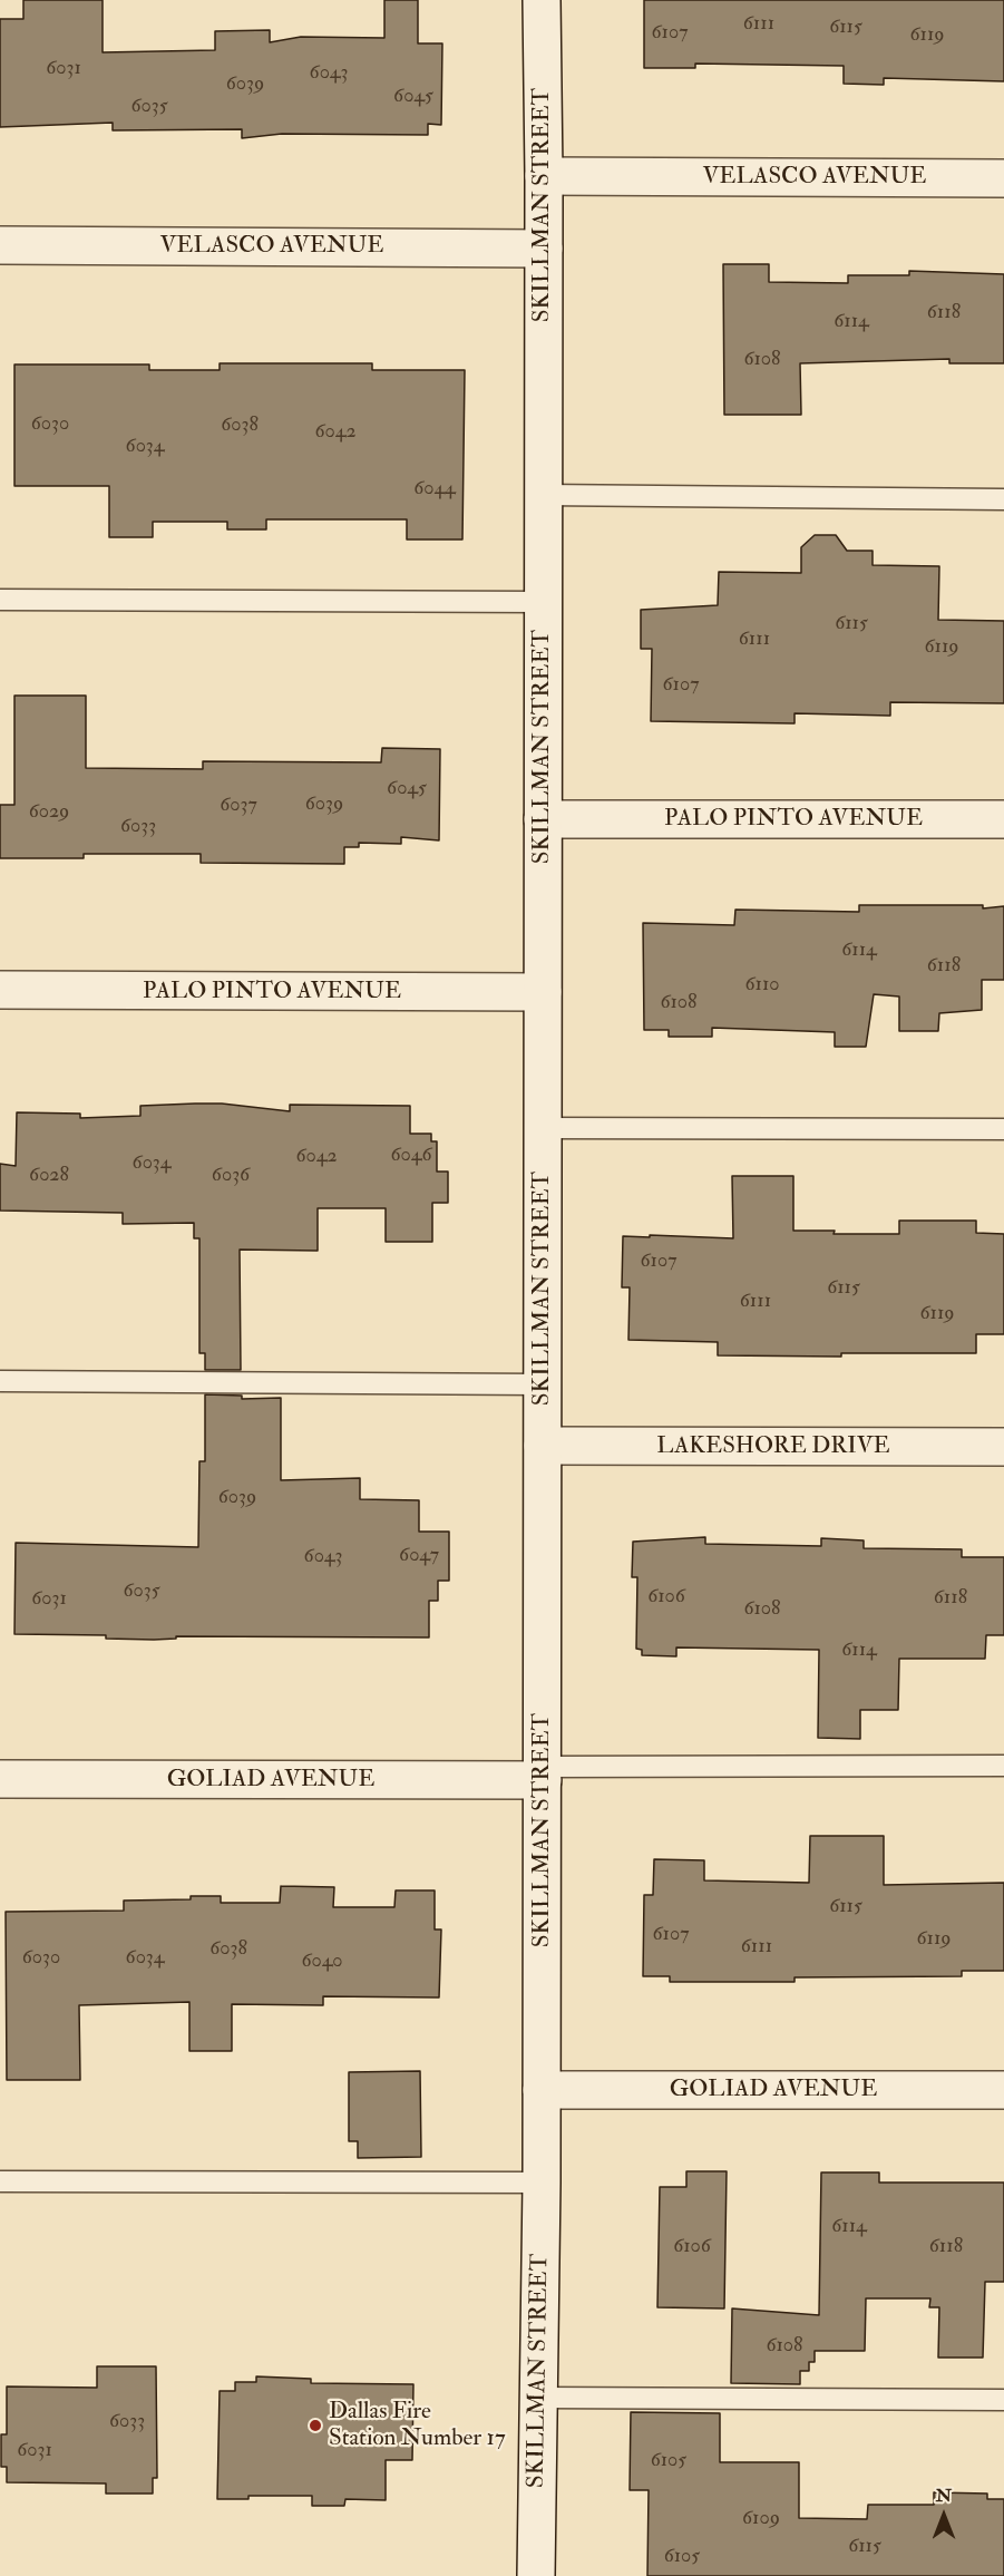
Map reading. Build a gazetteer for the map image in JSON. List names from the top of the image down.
{
  "streets": {
    "street": [
      "VELASCO AVENUE",
      "SKILLMAN STREET",
      "PALO PINTO AVENUE",
      "LAKESHORE DRIVE",
      "GOLIAD AVENUE"
    ]
  },
  "crossings": [
    ["VELASCO AVENUE", "SKILLMAN STREET"],
    ["SKILLMAN STREET", "PALO PINTO AVENUE"],
    ["SKILLMAN STREET", "LAKESHORE DRIVE"],
    ["SKILLMAN STREET", "GOLIAD AVENUE"]
  ],
  "places": ["Dallas Fire Station Number 17"],
  "house_numbers": [
    "6111",
    "6115",
    "6107",
    "6119",
    "6031",
    "6043",
    "6039",
    "6045",
    "6035",
    "6118",
    "6114",
    "6108",
    "6030",
    "6038",
    "6042",
    "6034",
    "6044",
    "6115",
    "6111",
    "6119",
    "6107",
    "6045",
    "6039",
    "6037",
    "6029",
    "6033",
    "6114",
    "6118",
    "6110",
    "6108",
    "6046",
    "6042",
    "6034",
    "6028",
    "6036",
    "6107",
    "6115",
    "6111",
    "6119",
    "6039",
    "6047",
    "6043",
    "6035",
    "6106",
    "6118",
    "6031",
    "6108",
    "6114",
    "6115",
    "6107",
    "6119",
    "6111",
    "6038",
    "6030",
    "6034",
    "6040",
    "6114",
    "6106",
    "6118",
    "6108",
    "6033",
    "6031",
    "6105",
    "6109",
    "6115",
    "6105"
  ],
  "north": "top"
}
